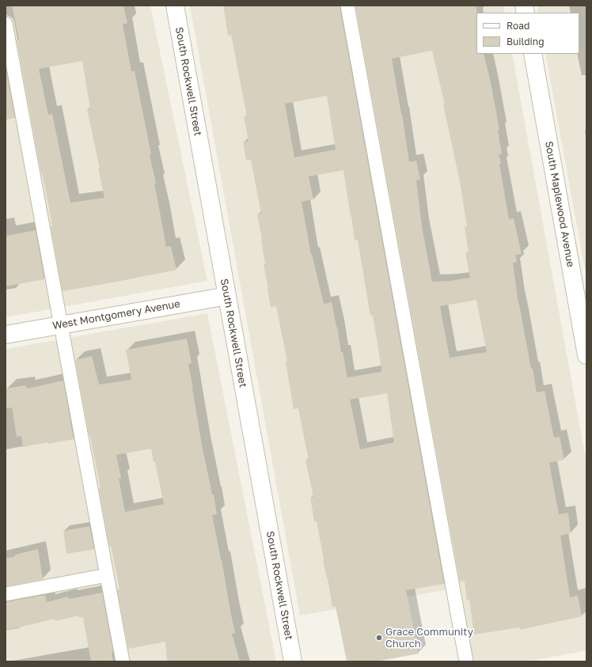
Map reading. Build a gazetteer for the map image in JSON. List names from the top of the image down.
{
  "streets": {
    "street": ["South Rockwell Street", "South Maplewood Avenue", "West Montgomery Avenue"]
  },
  "crossings": [
    ["South Rockwell Street", "West Montgomery Avenue"]
  ],
  "places": ["Grace Community Church"],
  "legend": ["Road", "Building"]
}
